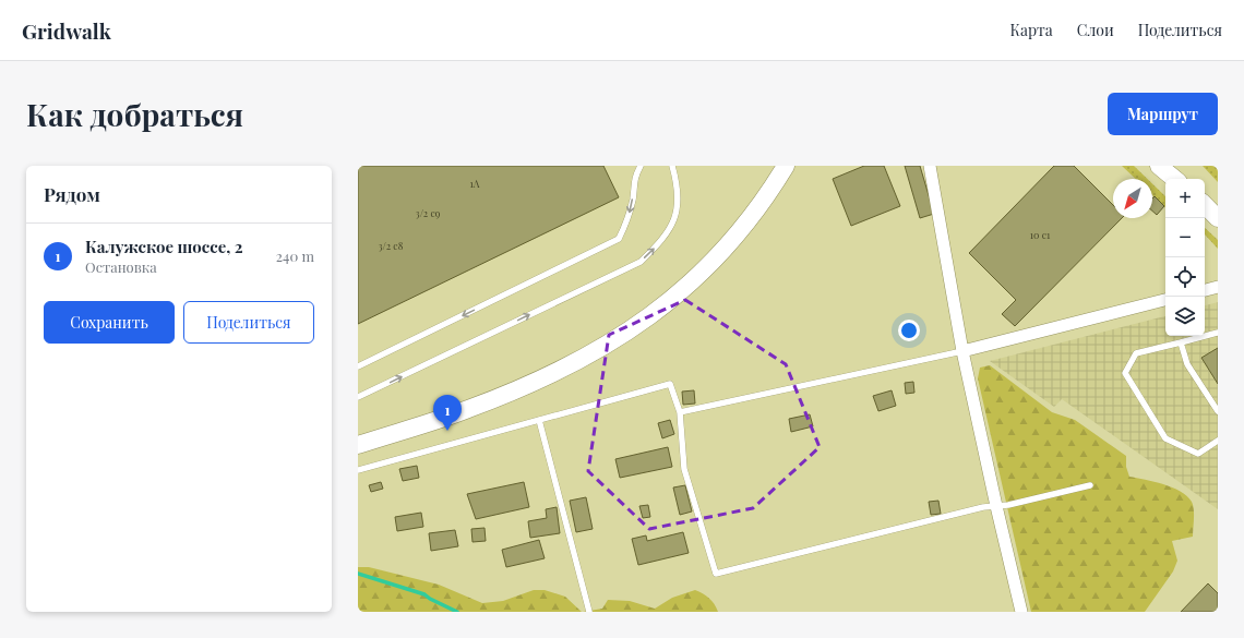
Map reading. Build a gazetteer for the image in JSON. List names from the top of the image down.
{
  "house_numbers": [
    "1А",
    "3/2 с9",
    "10 с1",
    "3/2 с8"
  ],
  "north": "bottom left",
  "page": {
    "header": "Gridwalk",
    "nav": ["Карта", "Слои", "Поделиться"],
    "buttons": [
      "Маршрут",
      ["Сохранить", "Поделиться"]
    ],
    "title": "Как добраться",
    "heading": "Рядом",
    "map_buttons": ["+", "−"],
    "list": [
      {
        "mark": "1",
        "name": "Калужское шоссе, 2",
        "note": "Остановка",
        "value": "240 m"
      }
    ],
    "pins": "1"
  }
}
